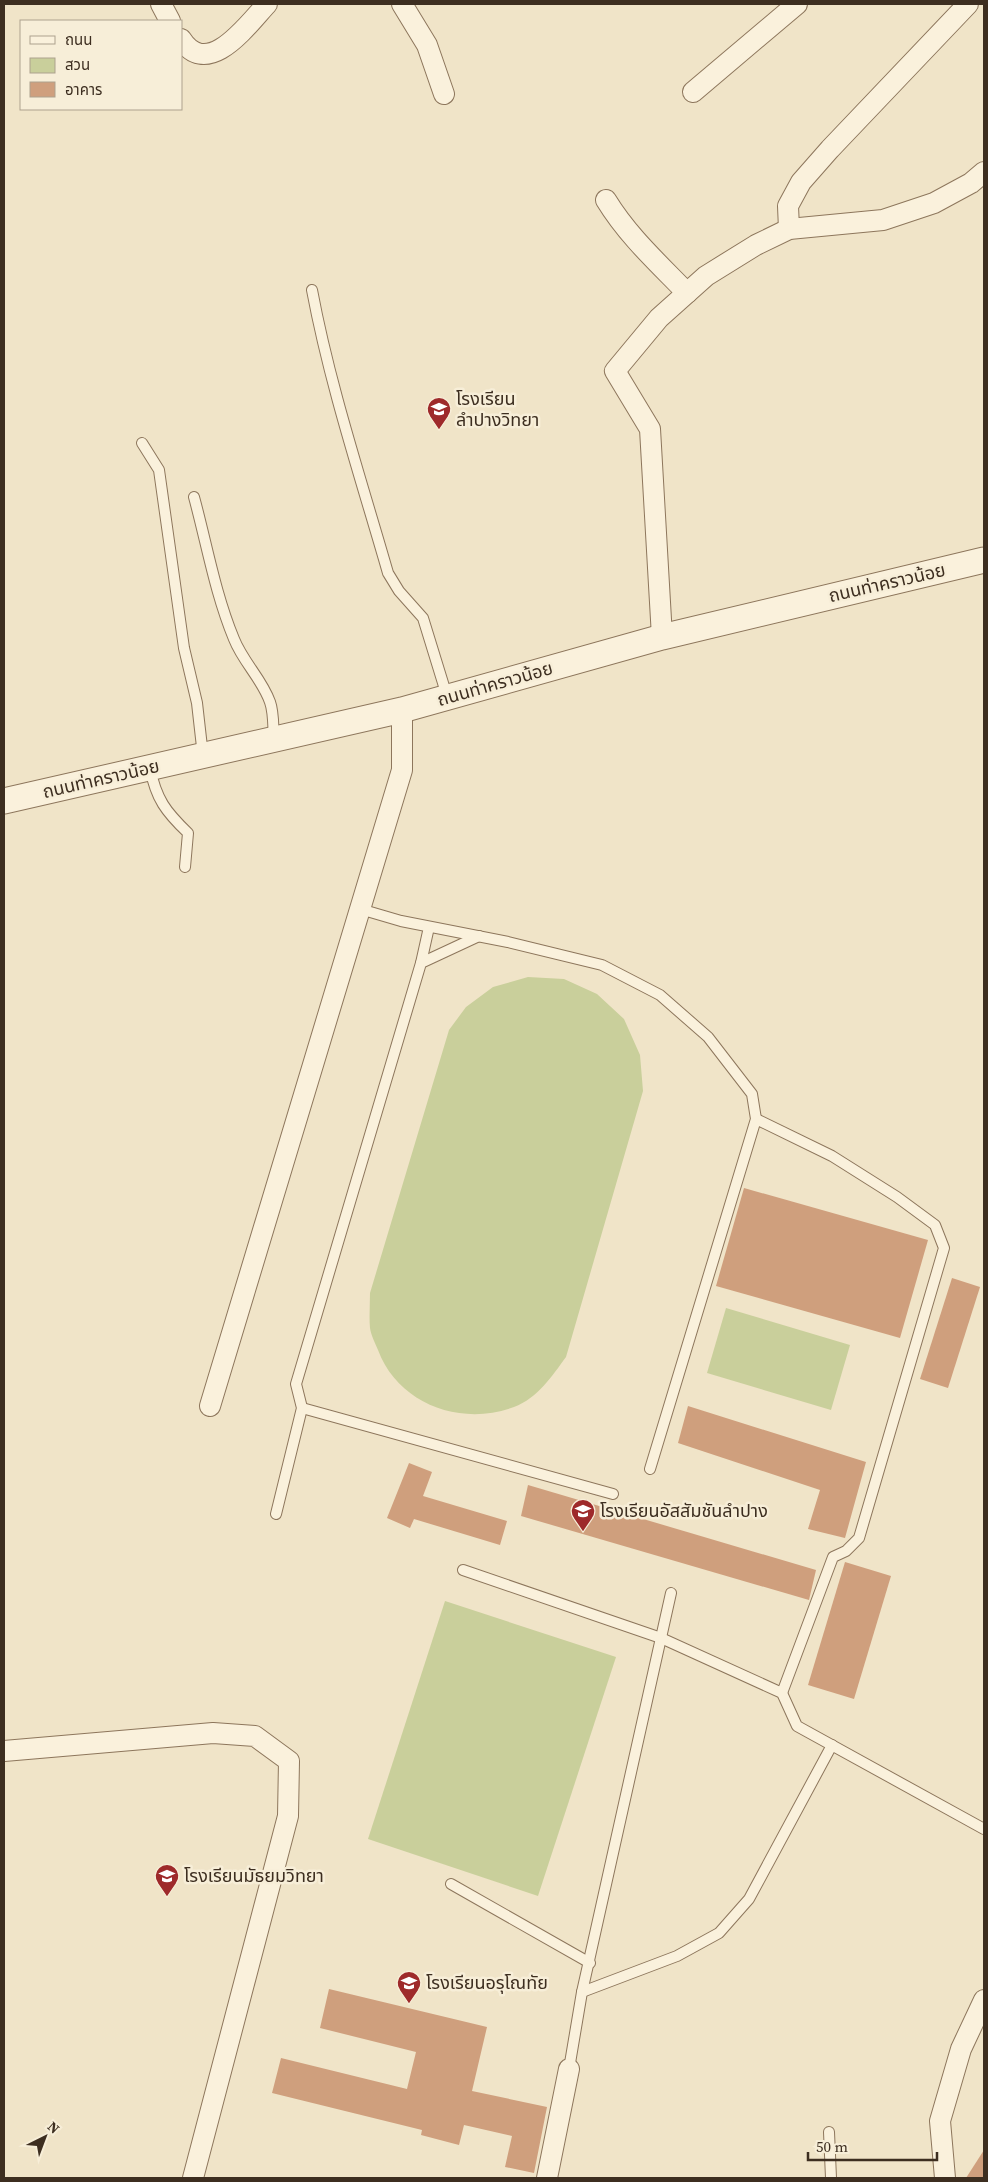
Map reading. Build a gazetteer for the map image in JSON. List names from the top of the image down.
{
  "streets": {
    "street": ["ถนนท่าคราวน้อย"]
  },
  "places": {
    "school or university": [
      "โรงเรียน ลำปางวิทยา",
      "โรงเรียนอัสสัมชันลำปาง",
      "โรงเรียนมัธยมวิทยา",
      "โรงเรียนอรุโณทัย"
    ]
  },
  "legend": ["ถนน", "สวน", "อาคาร"],
  "scale_bar": "50 m",
  "north": "top right"
}
